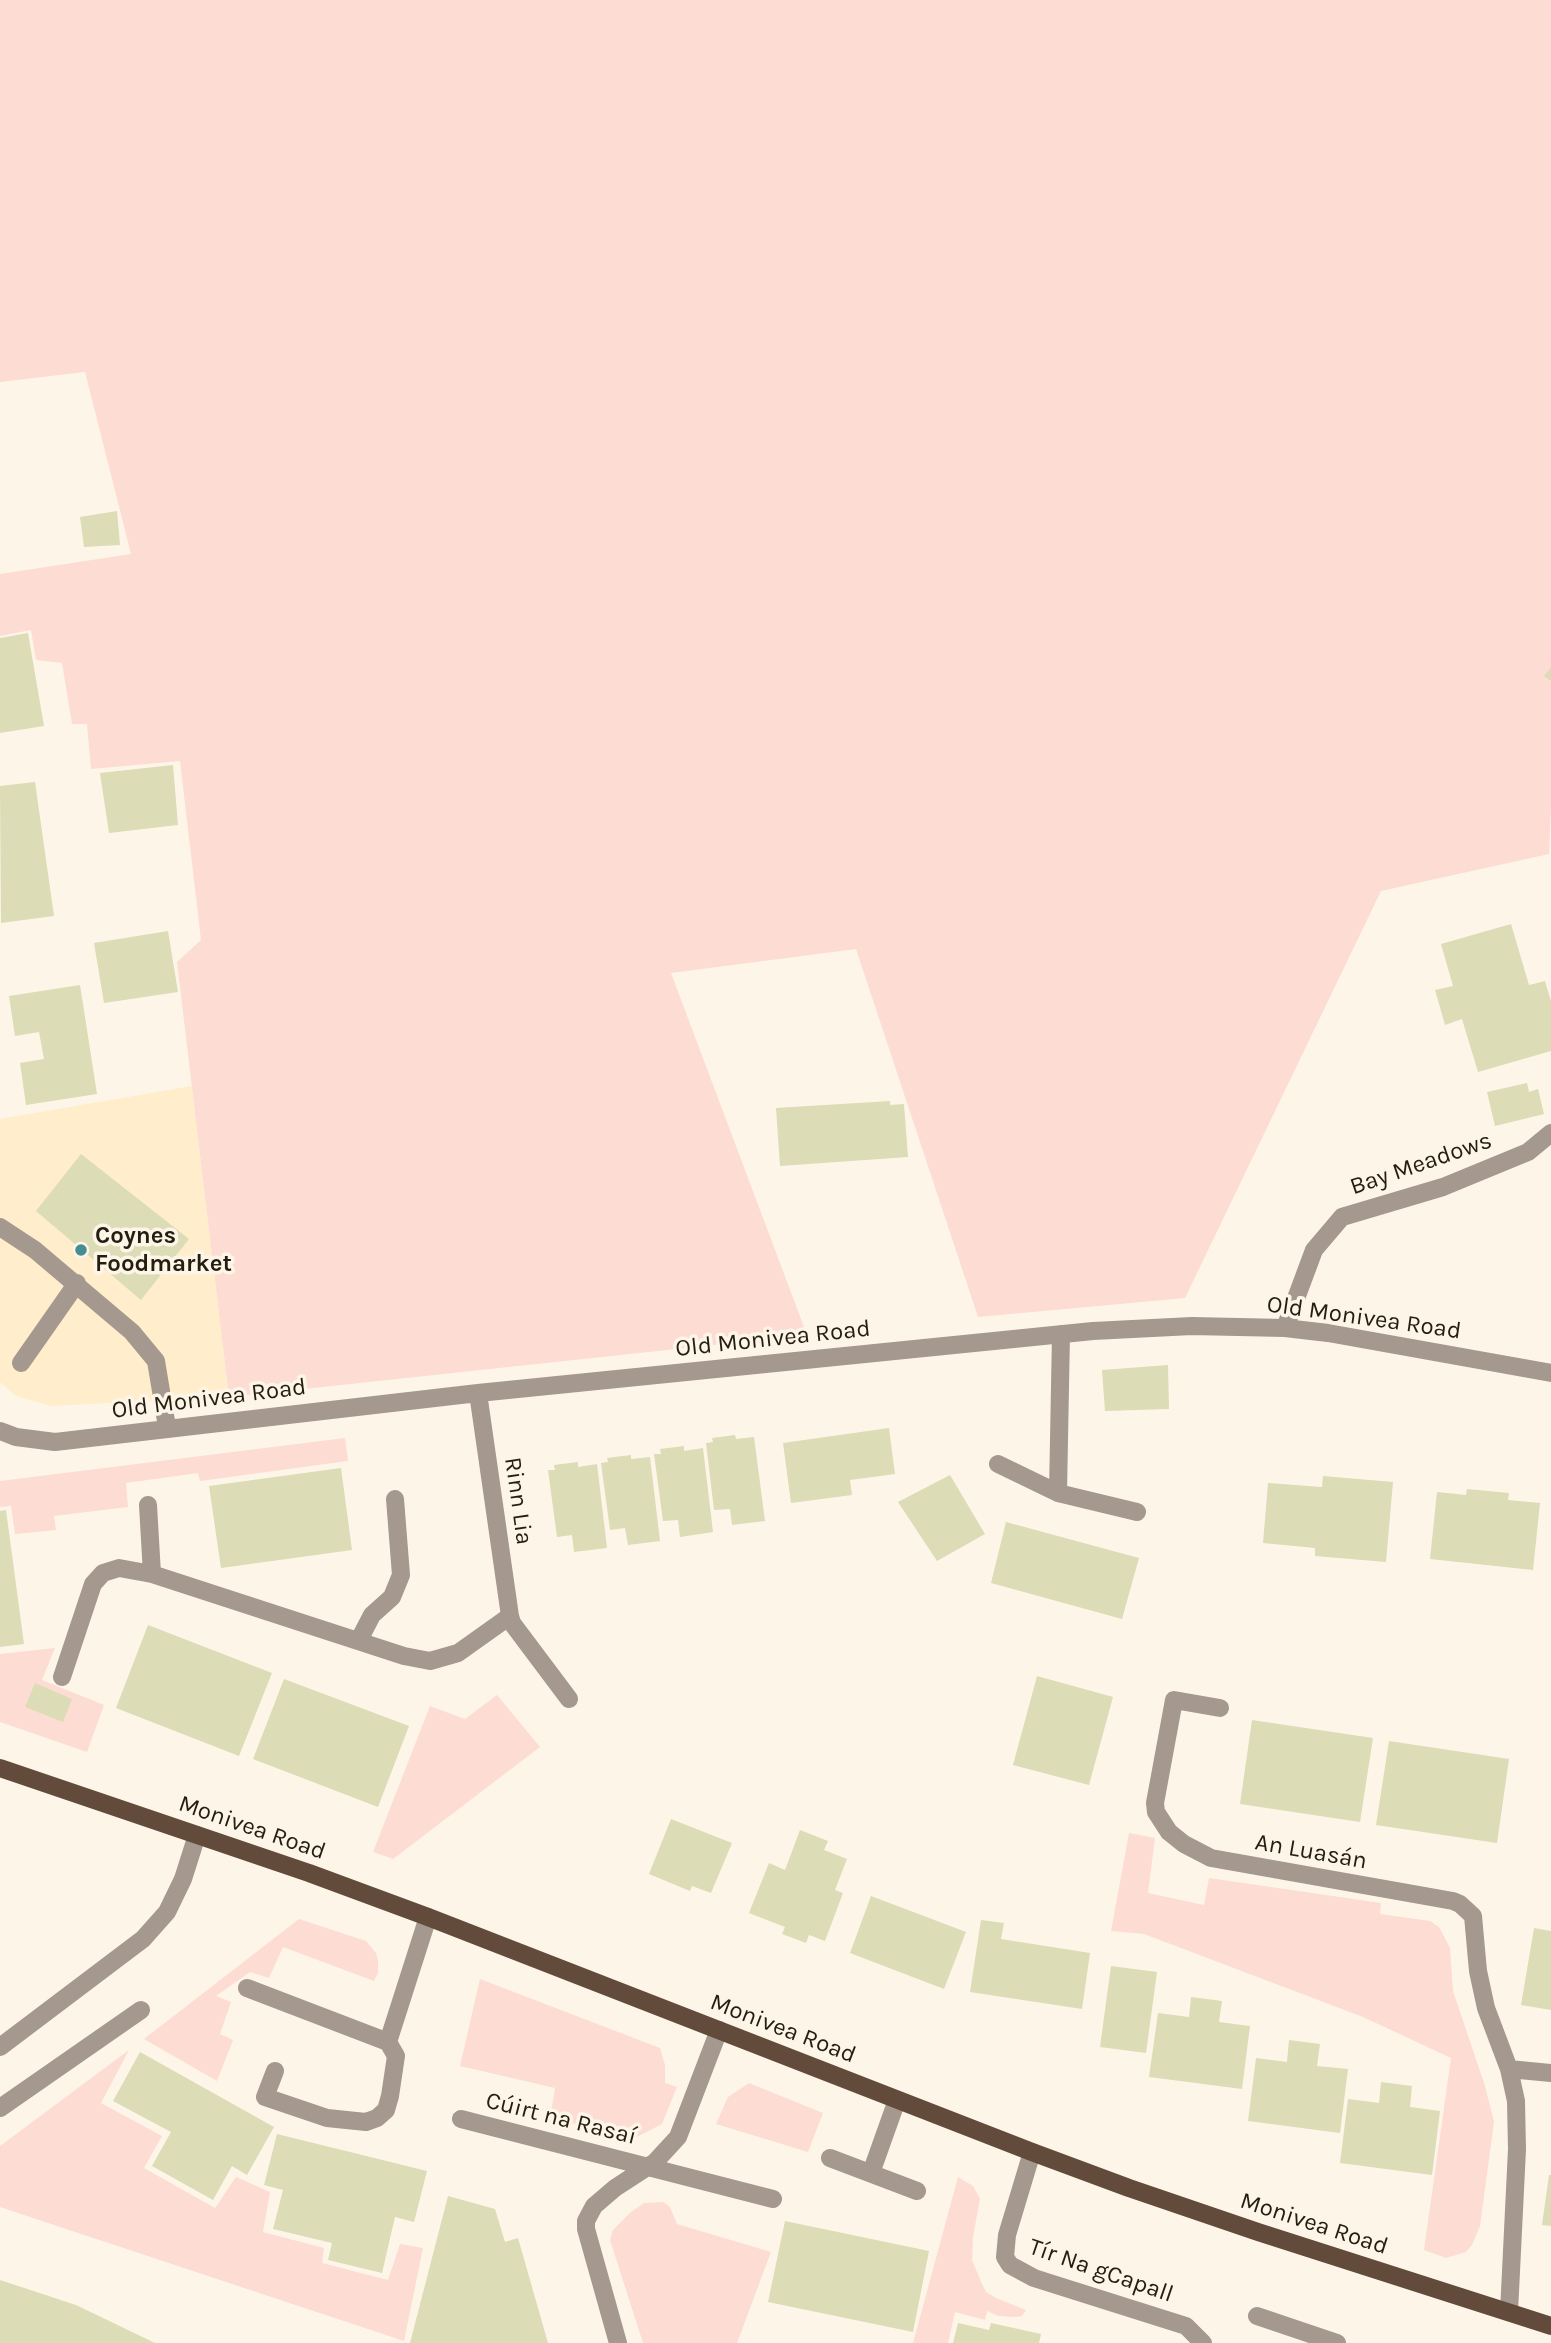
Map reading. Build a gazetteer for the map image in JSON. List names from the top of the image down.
{
  "streets": {
    "main road": ["Monivea Road"],
    "street": [
      "Bay Meadows",
      "Old Monivea Road",
      "Rinn Lia",
      "An Luasán",
      "Cúirt na Rasaí",
      "Tír Na gCapall"
    ]
  },
  "crossings": [
    ["Bay Meadows", "Old Monivea Road"],
    ["Old Monivea Road", "Rinn Lia"],
    ["Monivea Road", "An Luasán"],
    ["Monivea Road", "Cúirt na Rasaí"],
    ["Monivea Road", "Tír Na gCapall"]
  ],
  "places": ["Coynes Foodmarket"]
}
